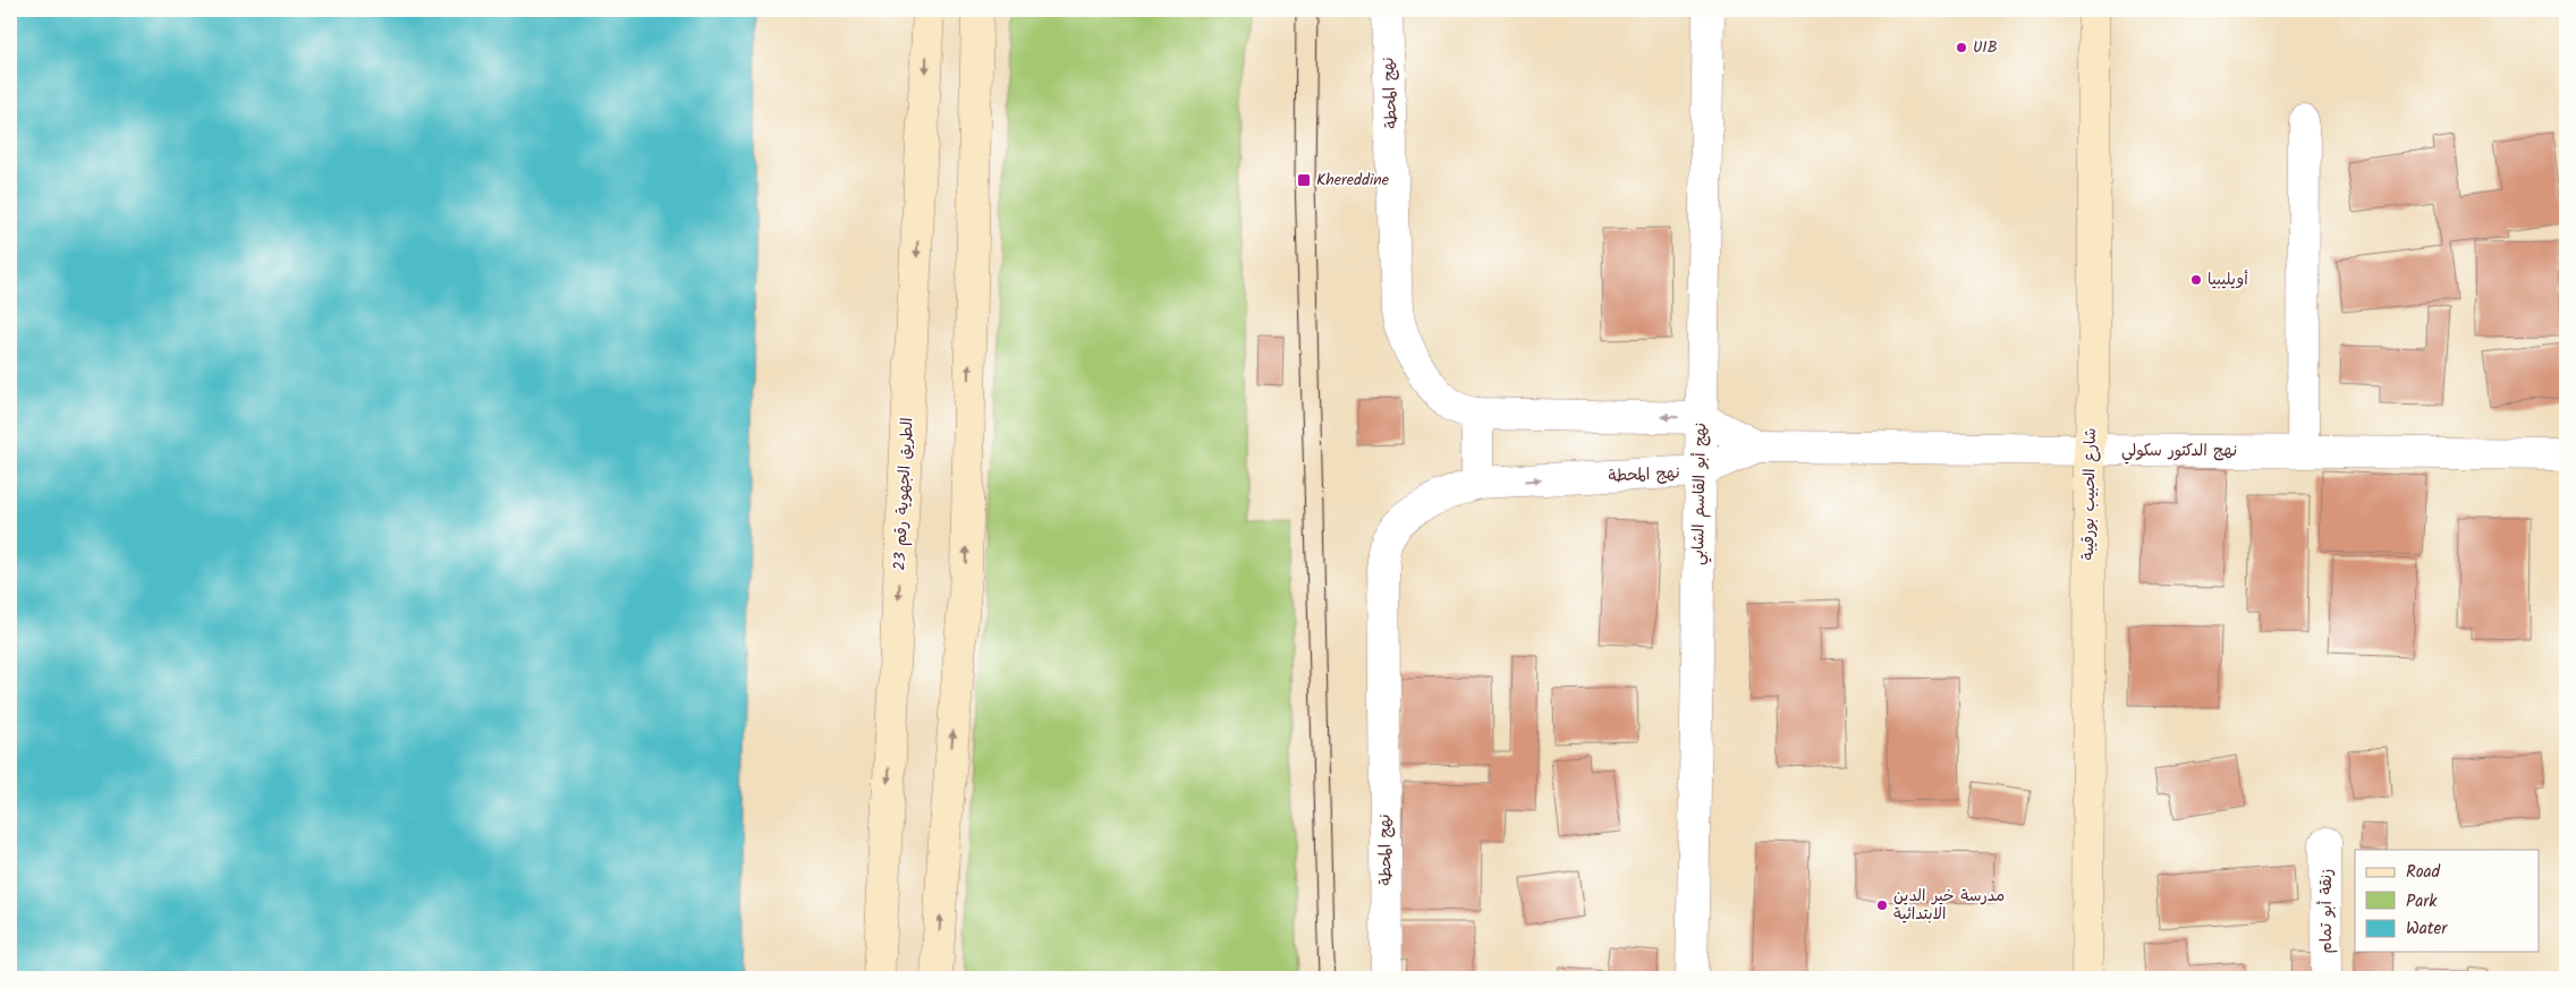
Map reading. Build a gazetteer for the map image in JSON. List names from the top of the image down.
{
  "streets": {
    "main road": ["الطريق الجهوية رقم 23", "شارع الحبيب بورقيبة"],
    "street": [
      "نهج المحطة",
      "نهج الدكتور سكولي",
      "نهج أبو القاسم الشابي",
      "زنقة أبو تمام"
    ]
  },
  "crossings": [
    ["نهج المحطة", "نهج الدكتور سكولي"],
    ["نهج المحطة", "نهج أبو القاسم الشابي"],
    ["نهج الدكتور سكولي", "شارع الحبيب بورقيبة"]
  ],
  "places": {
    "other": ["UIB", "أويليبيا", "مدرسة خير الدين الابتدائية"],
    "transit": ["Khereddine"]
  },
  "legend": ["Road", "Park", "Water"]
}
